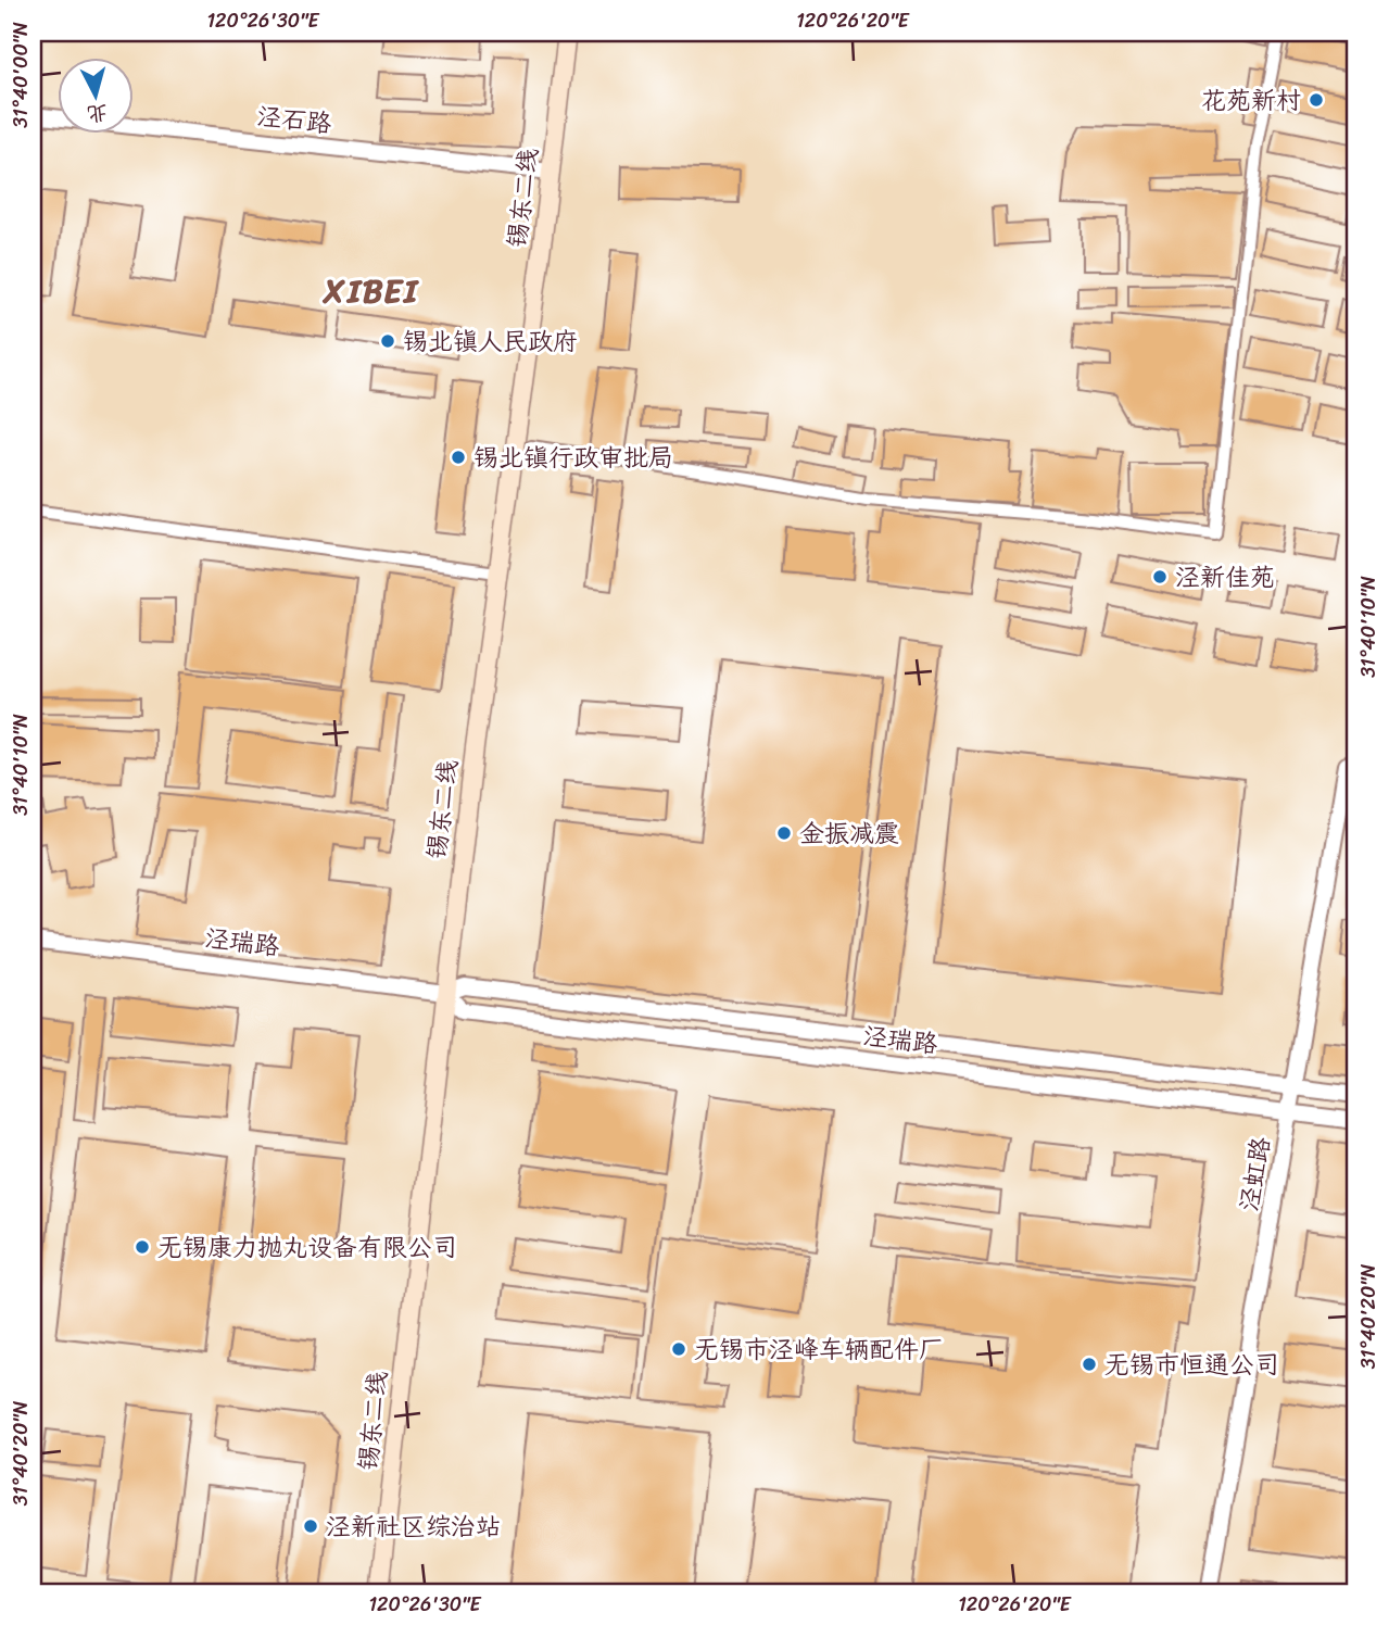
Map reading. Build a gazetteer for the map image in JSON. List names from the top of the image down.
{
  "streets": {
    "main road": ["锡东二线"],
    "street": ["泾石路", "泾瑞路", "泾虹路"]
  },
  "crossings": [
    ["泾石路", "锡东二线"],
    ["锡东二线", "泾瑞路"],
    ["泾瑞路", "泾虹路"]
  ],
  "districts": ["XIBEI"],
  "places": [
    "花苑新村",
    "锡北镇人民政府",
    "锡北镇行政审批局",
    "泾新佳苑",
    "金振减震",
    "无锡康力抛丸设备有限公司",
    "无锡市泾峰车辆配件厂",
    "无锡市恒通公司",
    "泾新社区综治站"
  ],
  "north": "bottom",
  "coordinates": [
    "120°26'30\"E",
    "120°26'20\"E",
    "31°40'00\"N",
    "31°40'10\"N",
    "31°40'20\"N"
  ]
}
